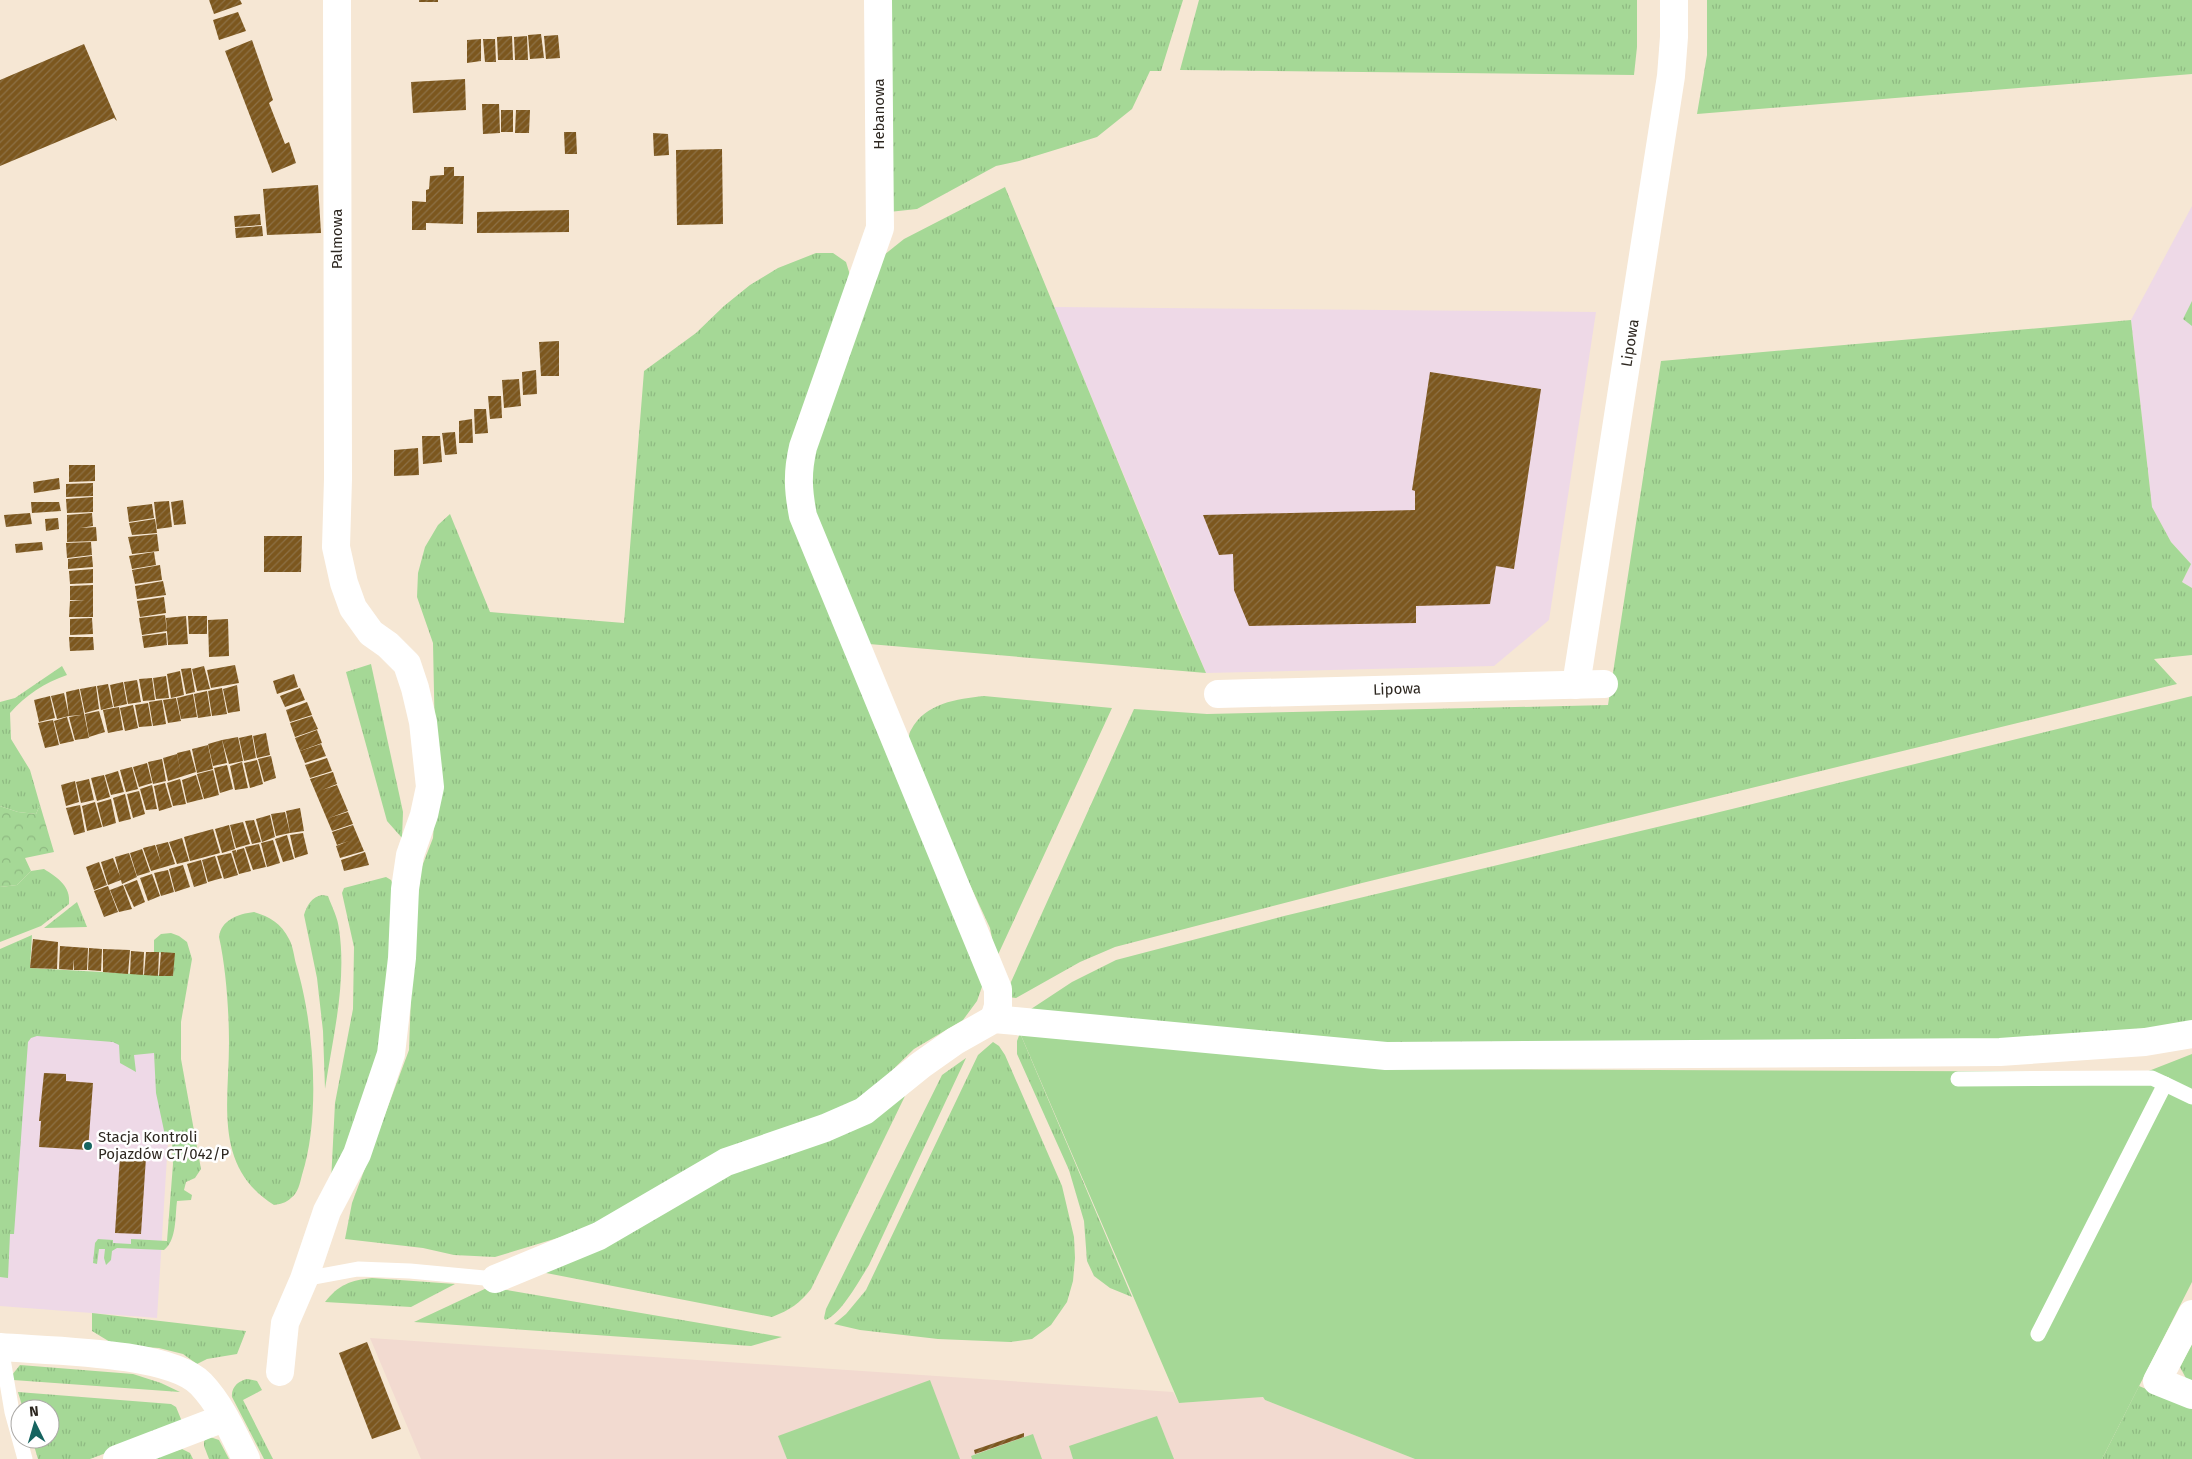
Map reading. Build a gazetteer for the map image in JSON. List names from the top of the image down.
{
  "streets": {
    "street": ["Hebanowa", "Palmowa", "Lipowa"]
  },
  "places": ["Stacja Kontroli Pojazdów CT/042/P"],
  "north": "top"
}
